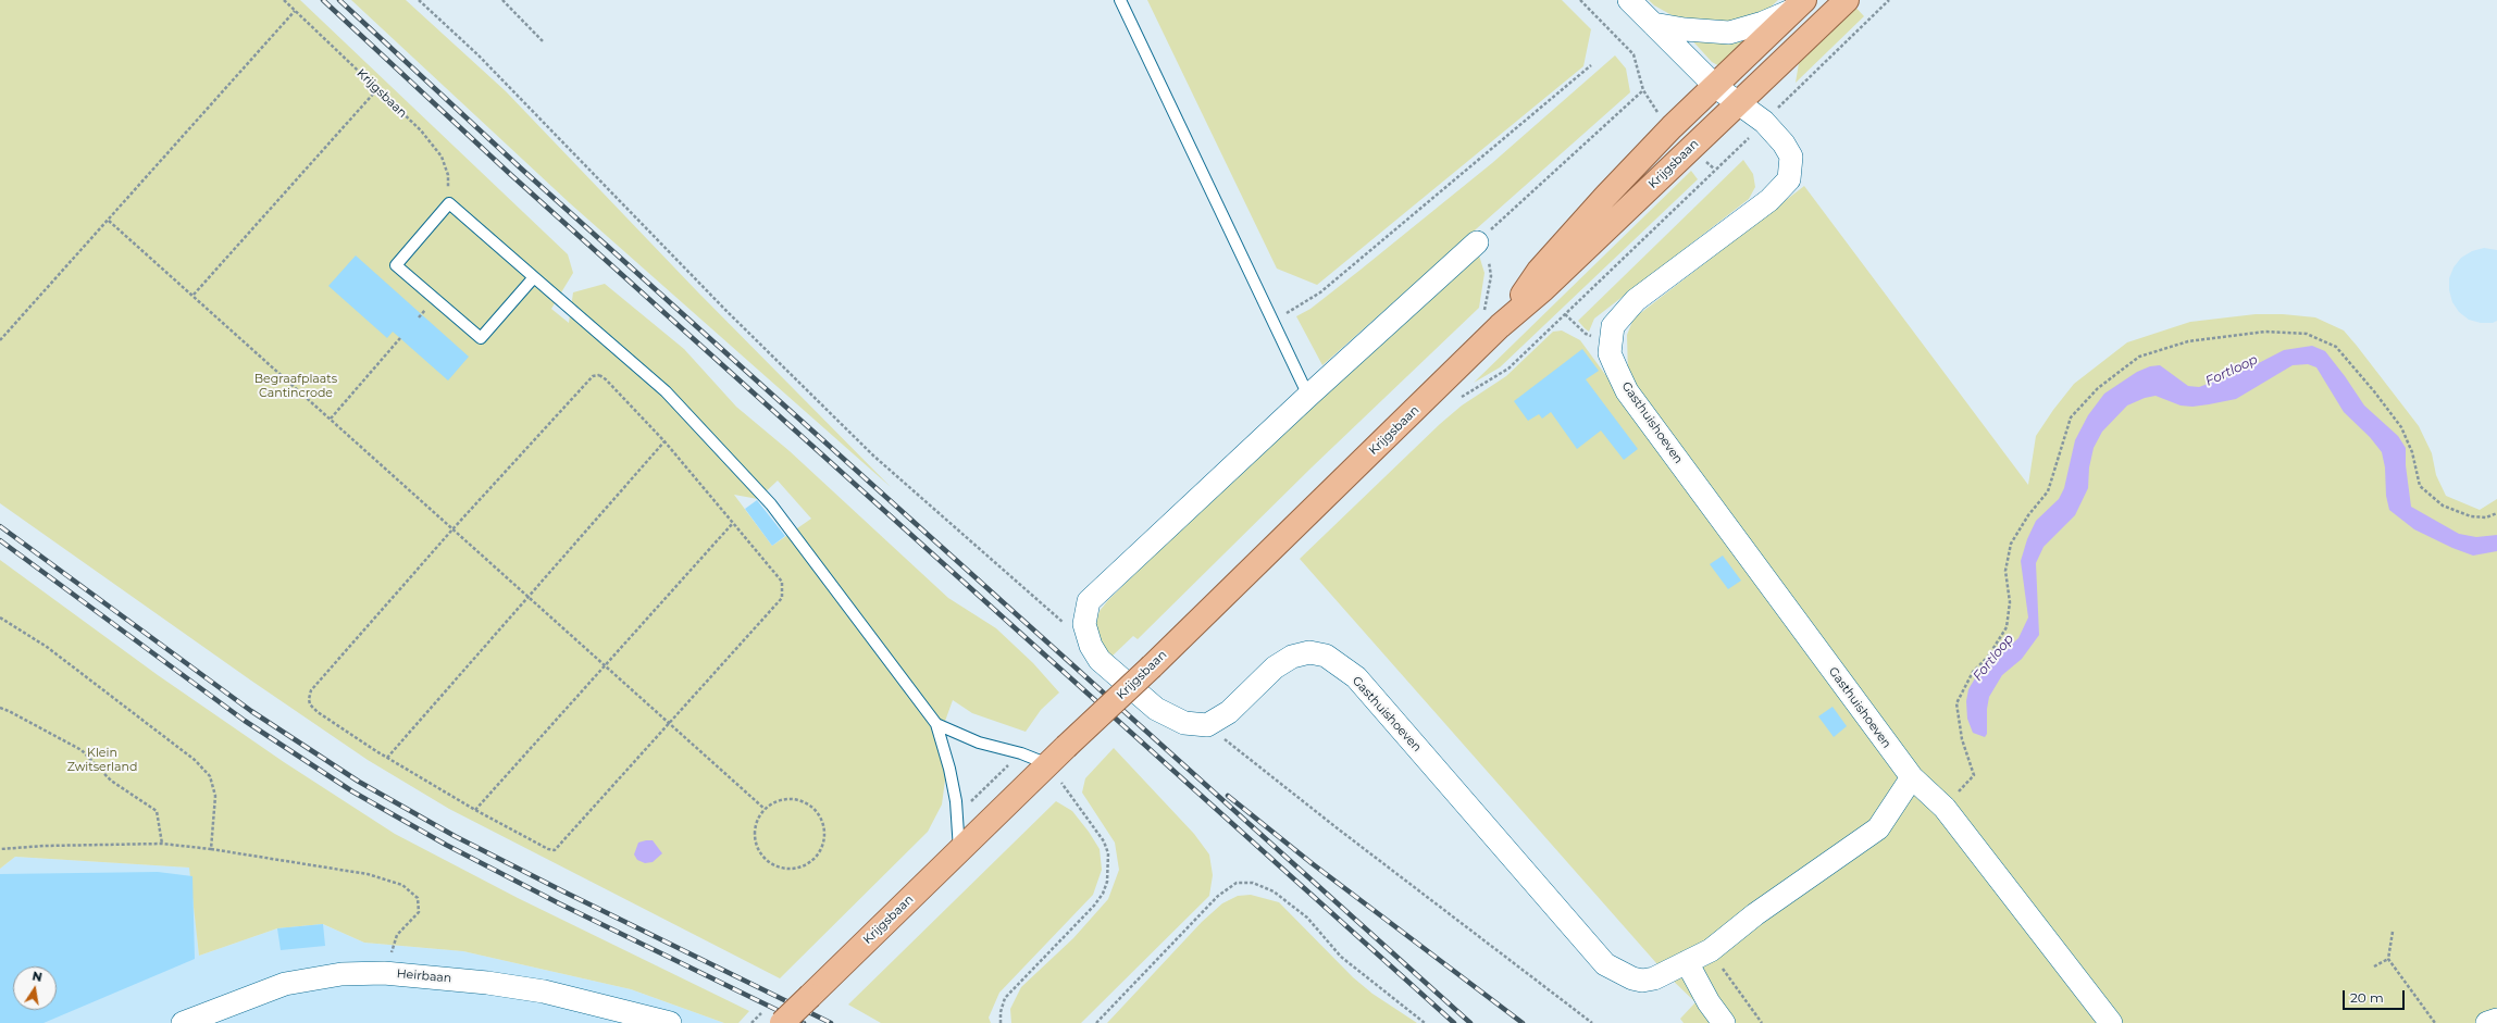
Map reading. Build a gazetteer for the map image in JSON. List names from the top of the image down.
{
  "streets": {
    "main road": ["Krijgsbaan"],
    "street": ["Gasthuishoeven", "Heirbaan"]
  },
  "water": ["Fortloop"],
  "parks": ["Begraafplaats Cantincrode", "Klein Zwitserland"],
  "scale_bar": "20 m",
  "north": "top"
}
